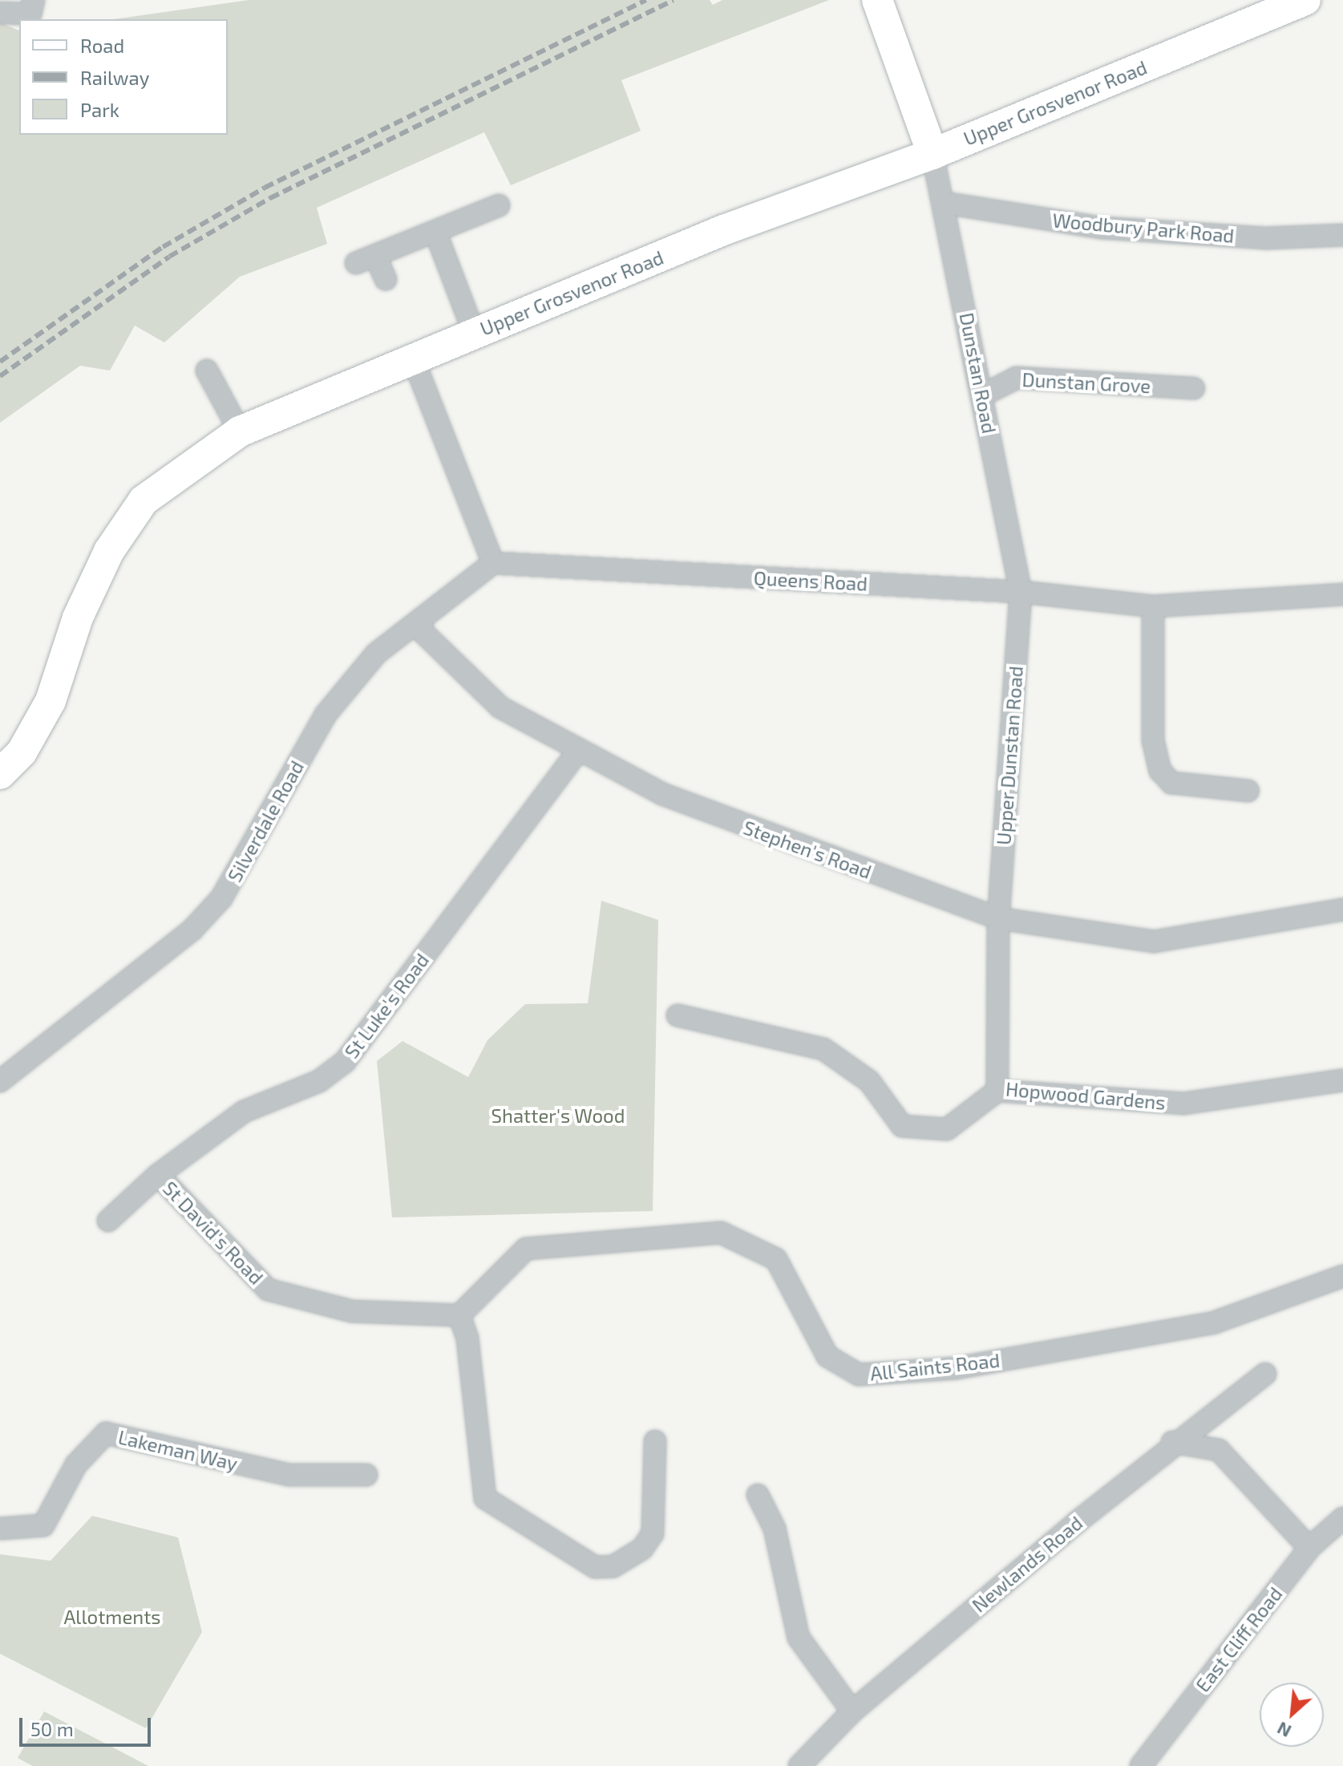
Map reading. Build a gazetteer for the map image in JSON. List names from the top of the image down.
{
  "streets": {
    "street": [
      "Upper Grosvenor Road",
      "Woodbury Park Road",
      "Dunstan Road",
      "Dunstan Grove",
      "Queens Road",
      "Upper Dunstan Road",
      "Silverdale Road",
      "Stephen's Road",
      "St Luke's Road",
      "Hopwood Gardens",
      "St David's Road",
      "All Saints Road",
      "Lakeman Way",
      "Newlands Road",
      "East Cliff Road"
    ]
  },
  "crossings": [
    ["Upper Grosvenor Road", "Dunstan Road"],
    ["Woodbury Park Road", "Dunstan Road"],
    ["Dunstan Road", "Dunstan Grove"],
    ["Dunstan Road", "Queens Road"],
    ["Dunstan Road", "Upper Dunstan Road"],
    ["Queens Road", "Upper Dunstan Road"],
    ["Upper Dunstan Road", "Stephen's Road"],
    ["Upper Dunstan Road", "Hopwood Gardens"],
    ["Silverdale Road", "Stephen's Road"],
    ["Stephen's Road", "St Luke's Road"],
    ["Stephen's Road", "Hopwood Gardens"],
    ["St Luke's Road", "St David's Road"],
    ["St David's Road", "All Saints Road"]
  ],
  "parks": ["Shatter's Wood", "Allotments"],
  "legend": ["Road", "Railway", "Park"],
  "scale_bar": "50 m",
  "north": "bottom left"
}
